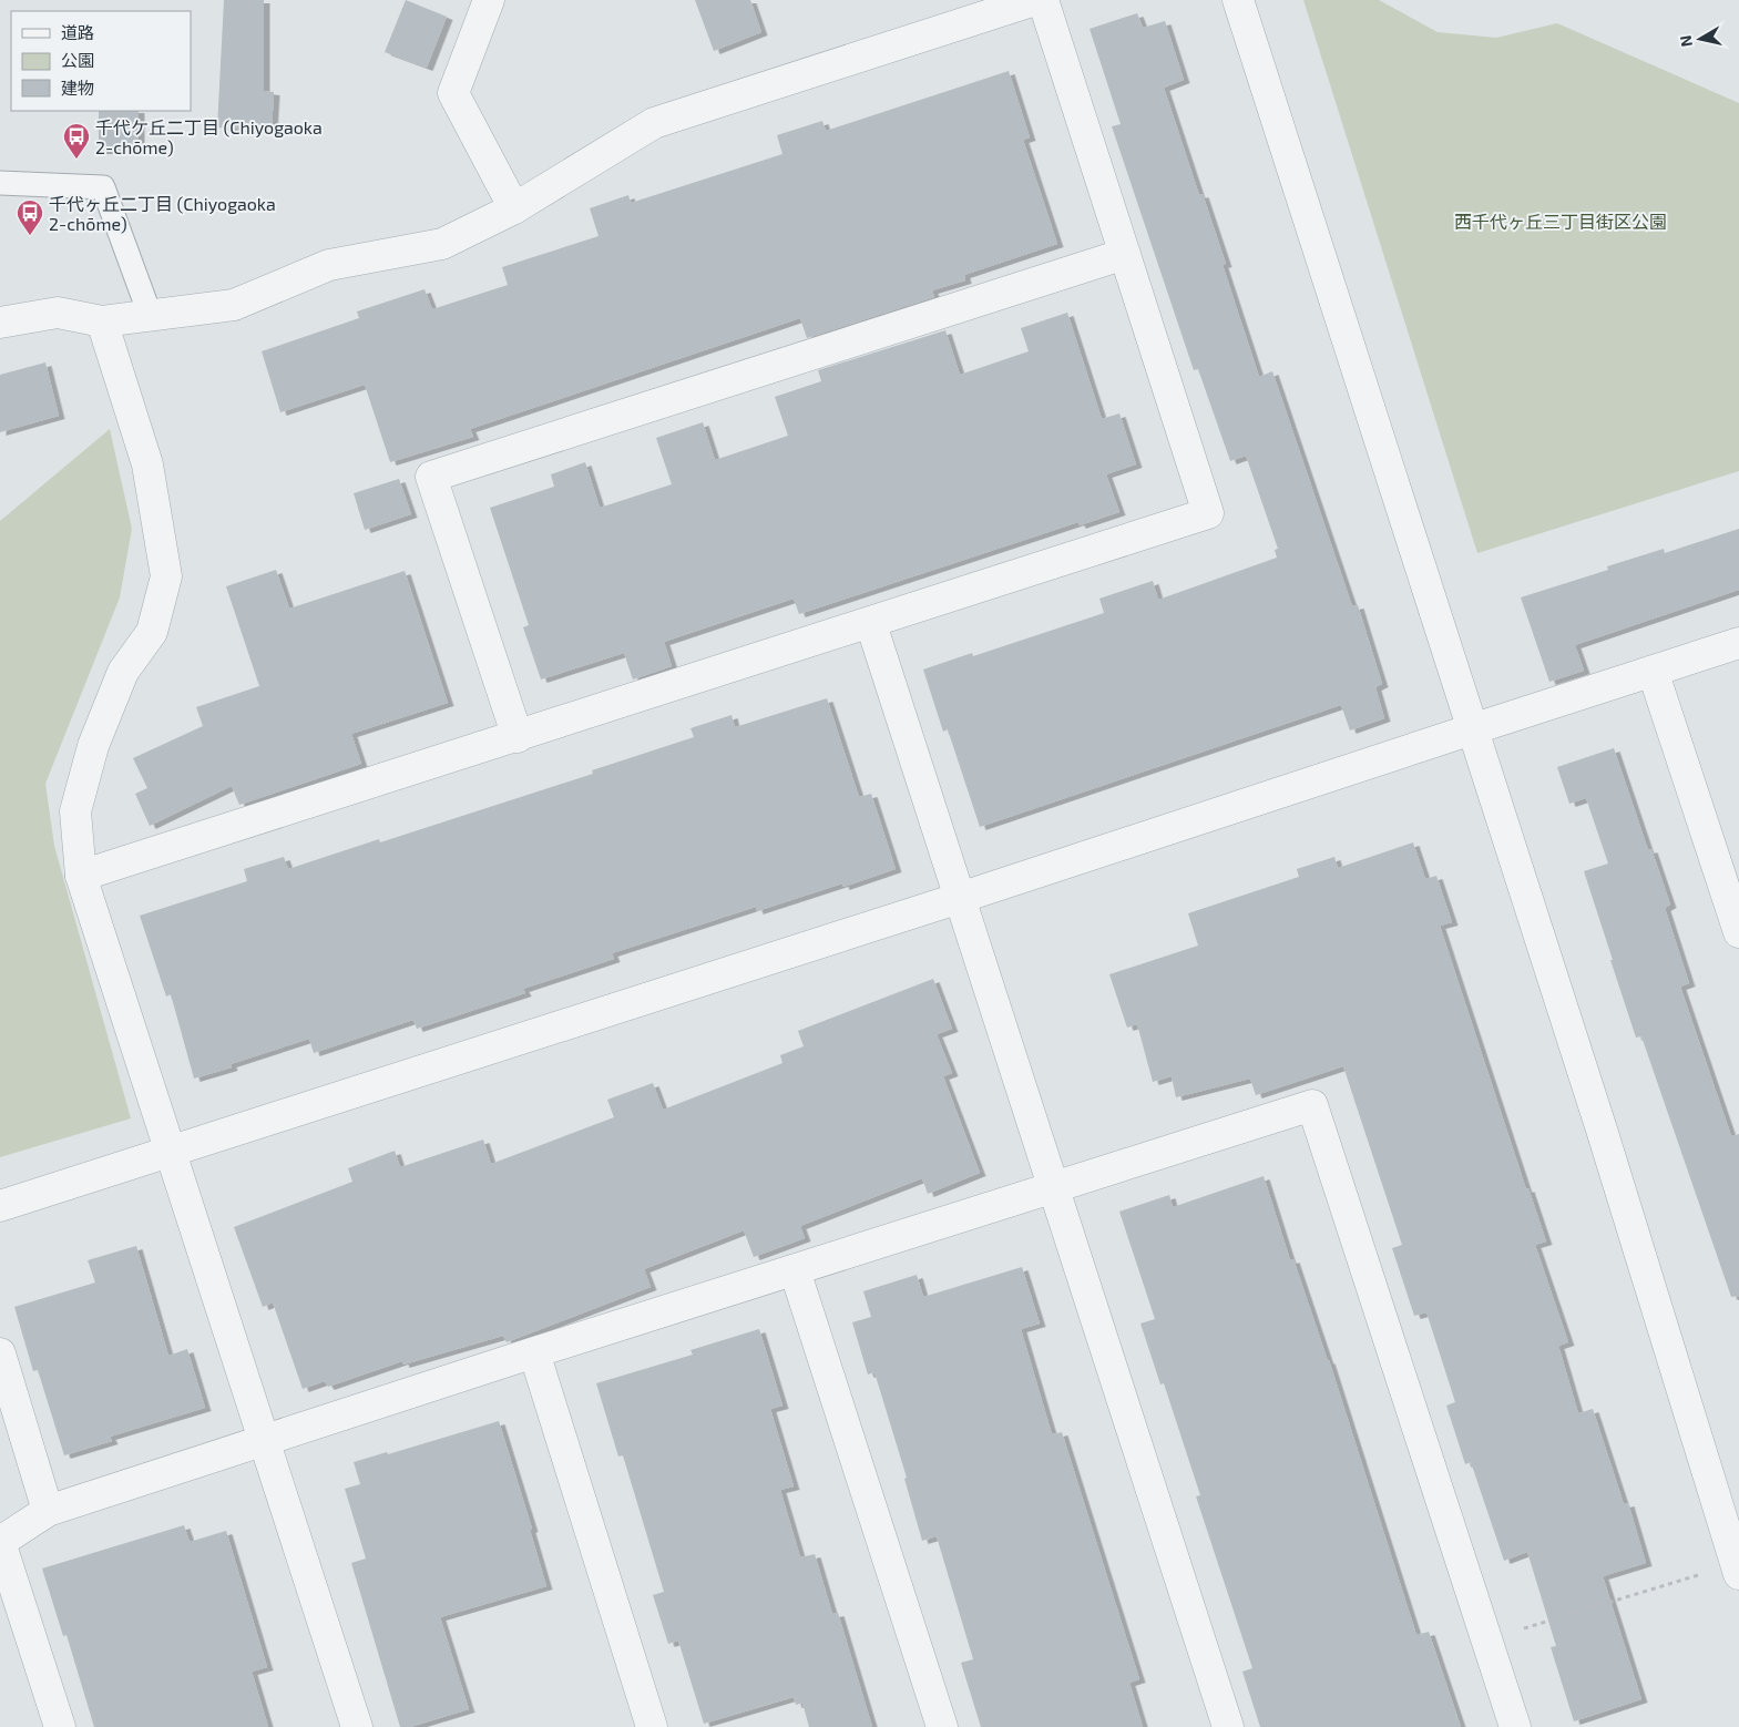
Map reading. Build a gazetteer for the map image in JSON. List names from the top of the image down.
{
  "parks": ["西千代ヶ丘三丁目街区公園"],
  "places": {
    "bus stop": ["千代ケ丘二丁目 (Chiyogaoka 2-chōme)", "千代ヶ丘二丁目 (Chiyogaoka 2-chōme)"]
  },
  "legend": ["道路", "公園", "建物"],
  "north": "left"
}
